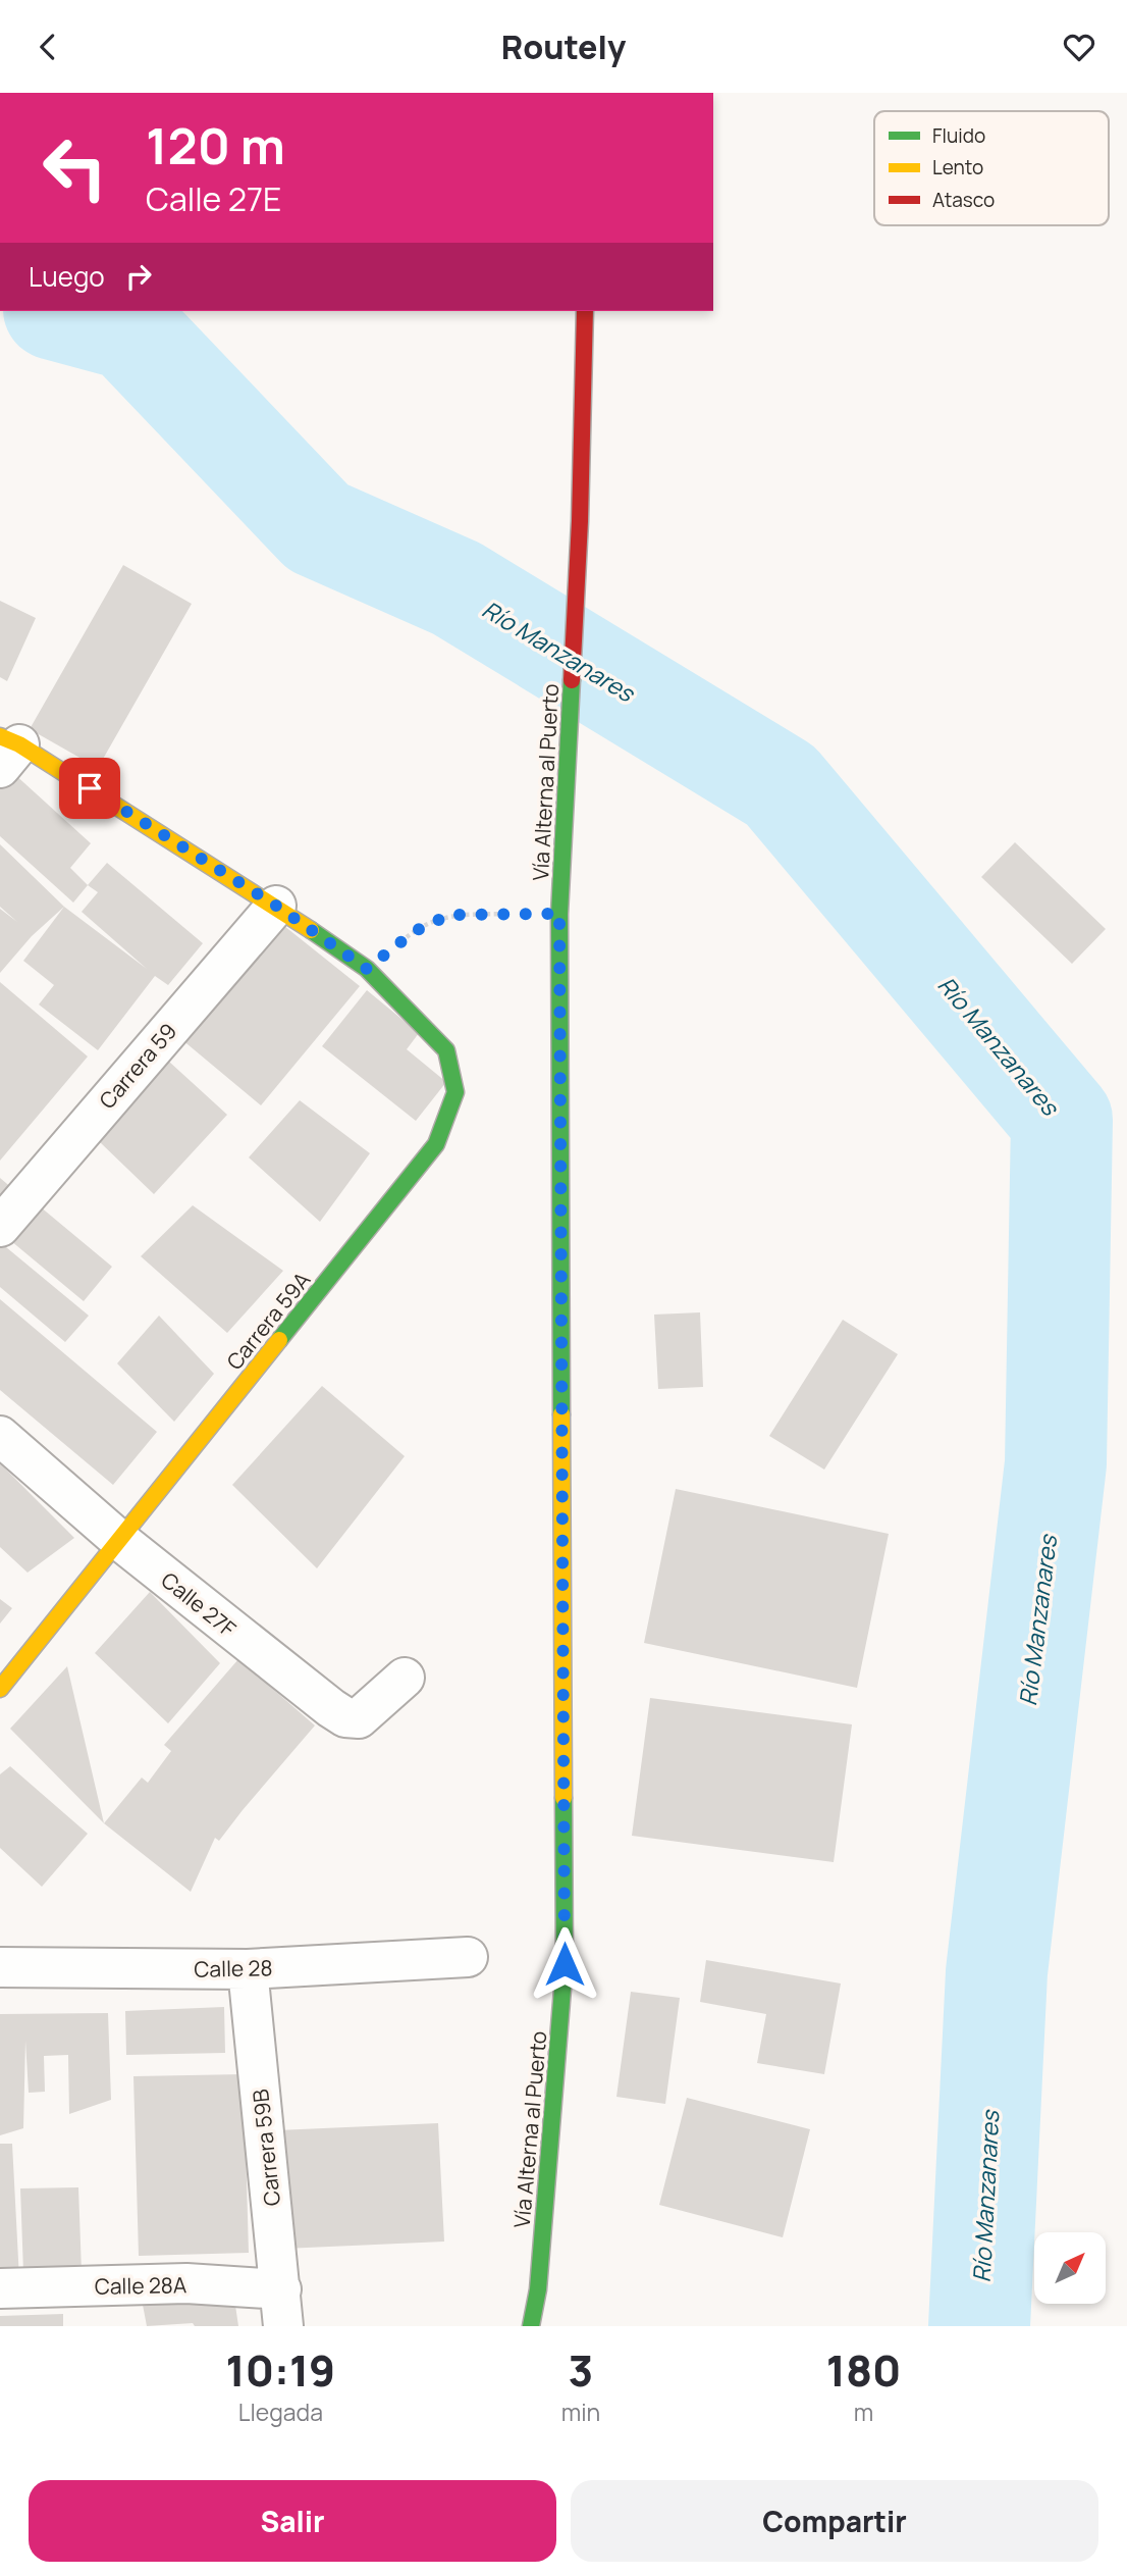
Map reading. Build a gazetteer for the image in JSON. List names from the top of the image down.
{
  "streets": {
    "main road": ["Vía Alterna al Puerto", "Carrera 59A"],
    "street": [
      "Carrera 59",
      "Calle 27F",
      "Calle 28",
      "Carrera 59B",
      "Calle 28A"
    ]
  },
  "crossings": [
    ["Carrera 59", "Carrera 59A"],
    ["Carrera 59A", "Calle 27F"],
    ["Calle 28", "Carrera 59B"],
    ["Carrera 59B", "Calle 28A"]
  ],
  "water": ["Río Manzanares"],
  "legend": ["Fluido", "Lento", "Atasco"],
  "north": "top right",
  "page": {
    "header": "Routely",
    "turn": ["120 m", "Calle 27E"],
    "then": "Luego",
    "eta": [
      "10:19",
      "Llegada",
      "3",
      "min",
      "180",
      "m"
    ],
    "buttons": ["Salir", "Compartir"]
  }
}
